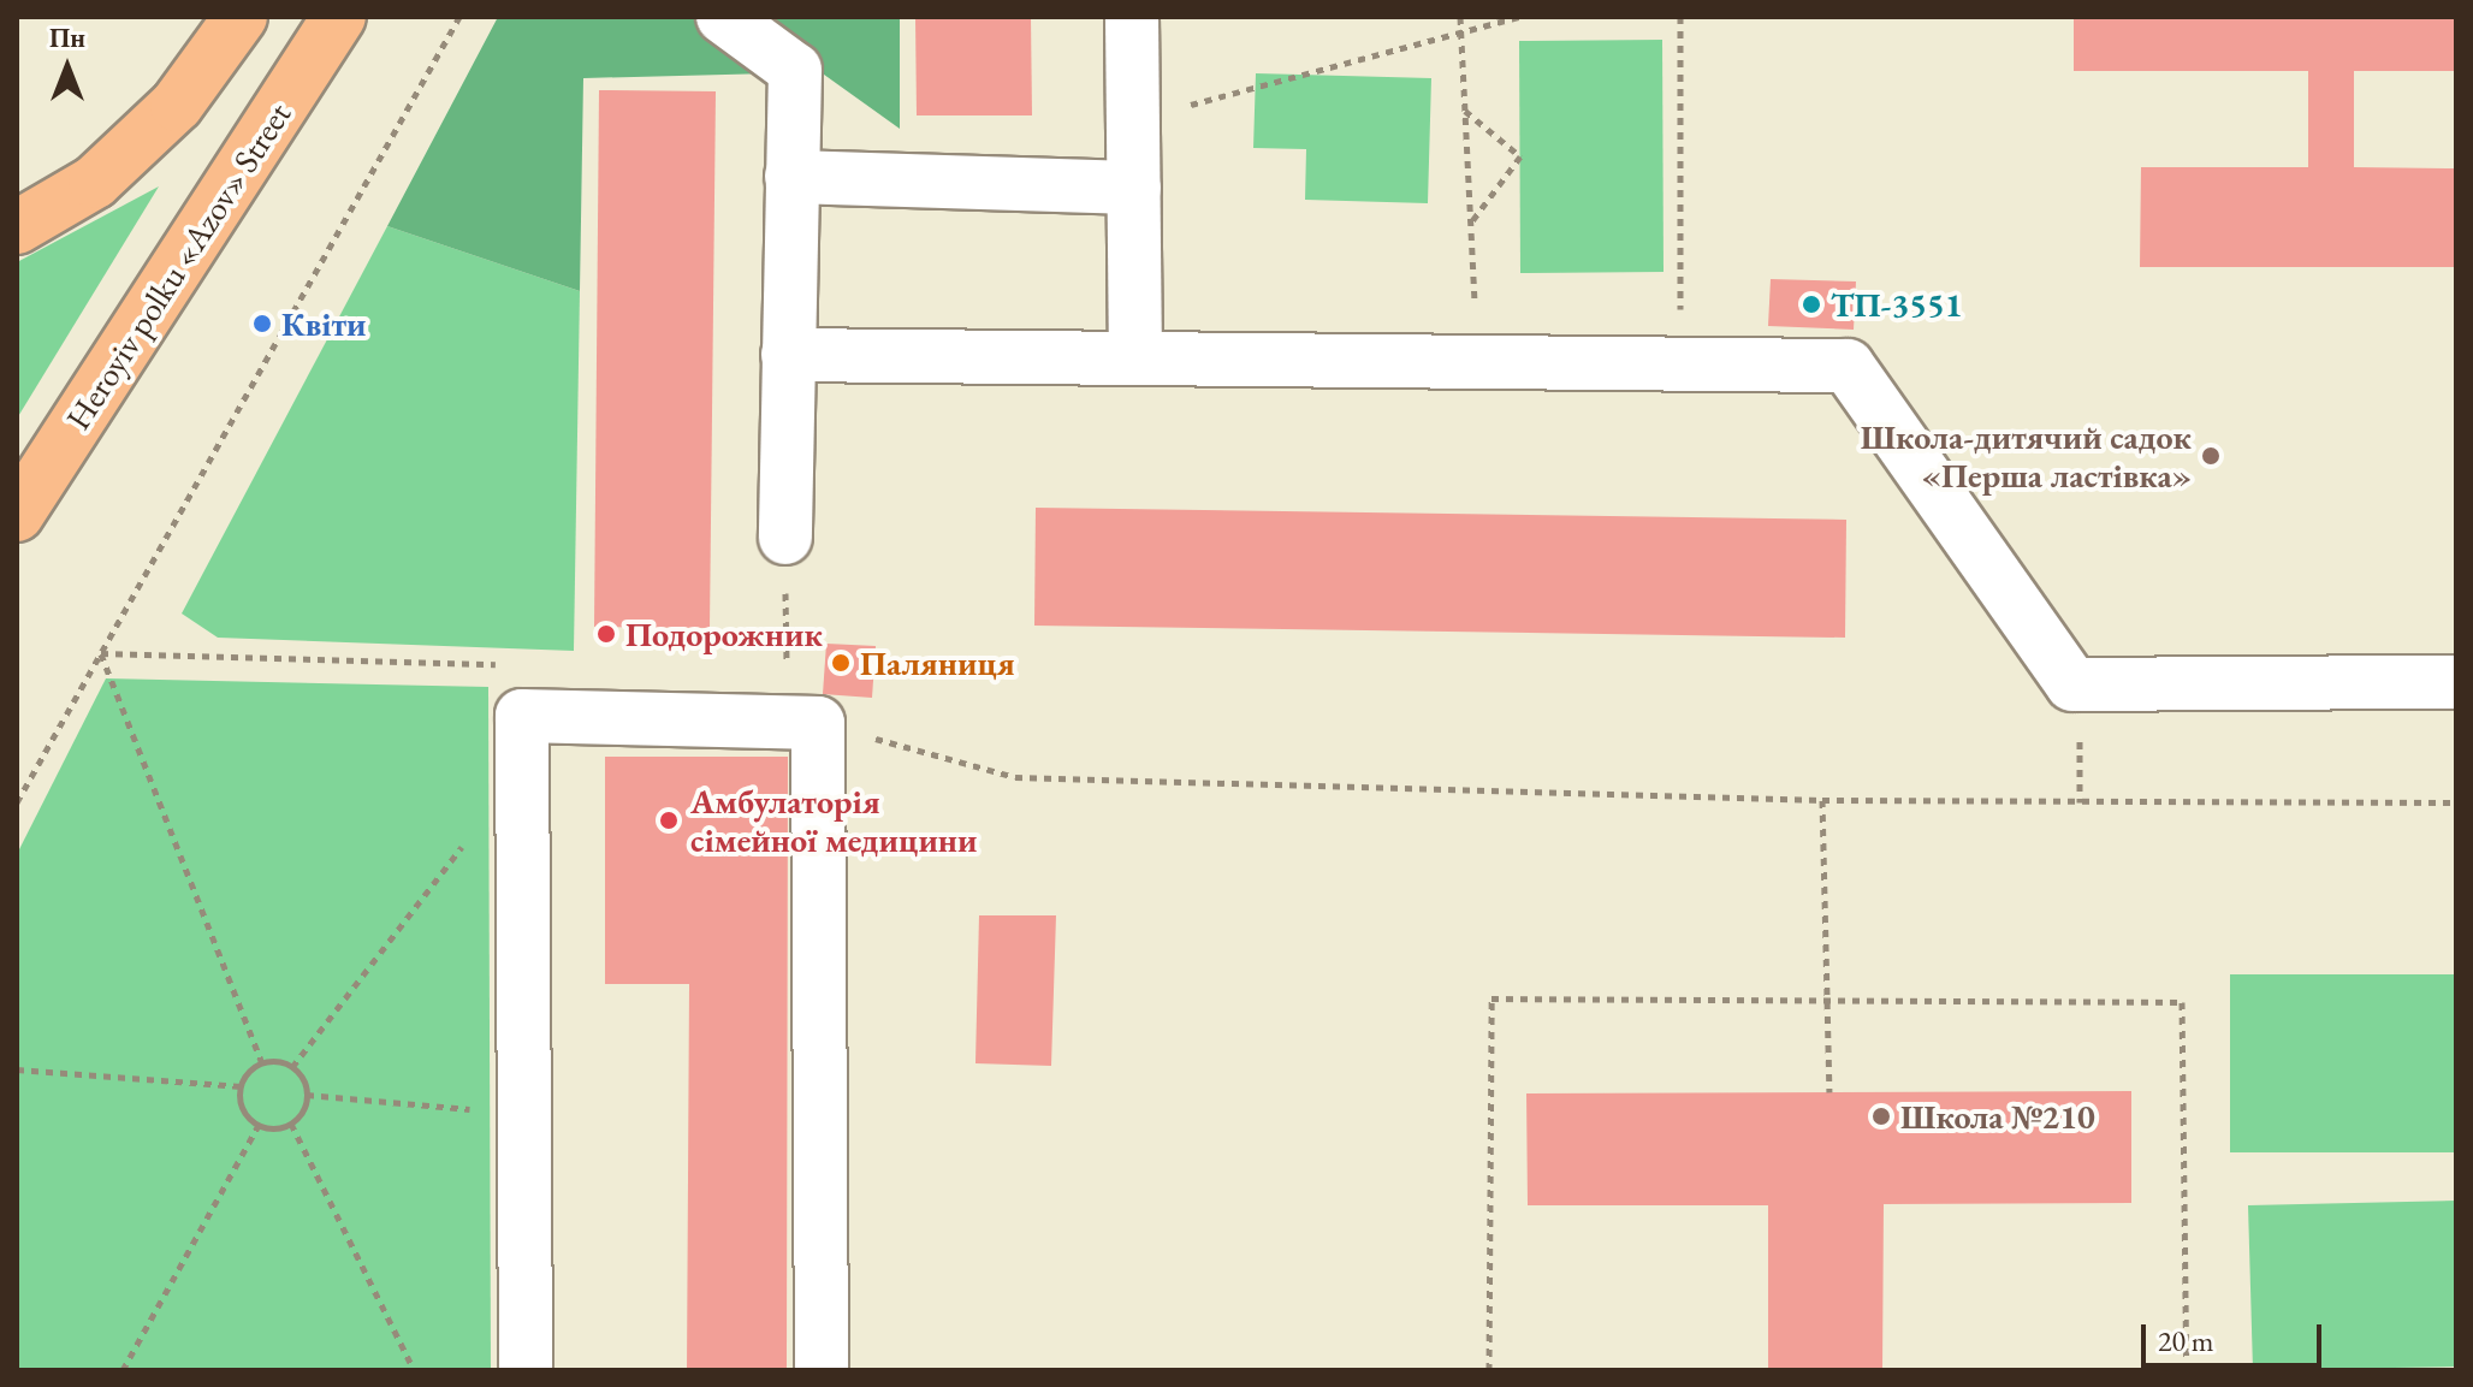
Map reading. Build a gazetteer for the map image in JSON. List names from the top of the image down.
{
  "streets": {
    "main road": ["Heroyiv polku «Azov» Street"]
  },
  "places": [
    "ТП-3551",
    "Квіти",
    "Школа-дитячий садок «Перша ластівка»",
    "Подорожник",
    "Паляниця",
    "Амбулаторія сімейної медицини",
    "Школа №210"
  ],
  "scale_bar": "20 m",
  "north": "top"
}
